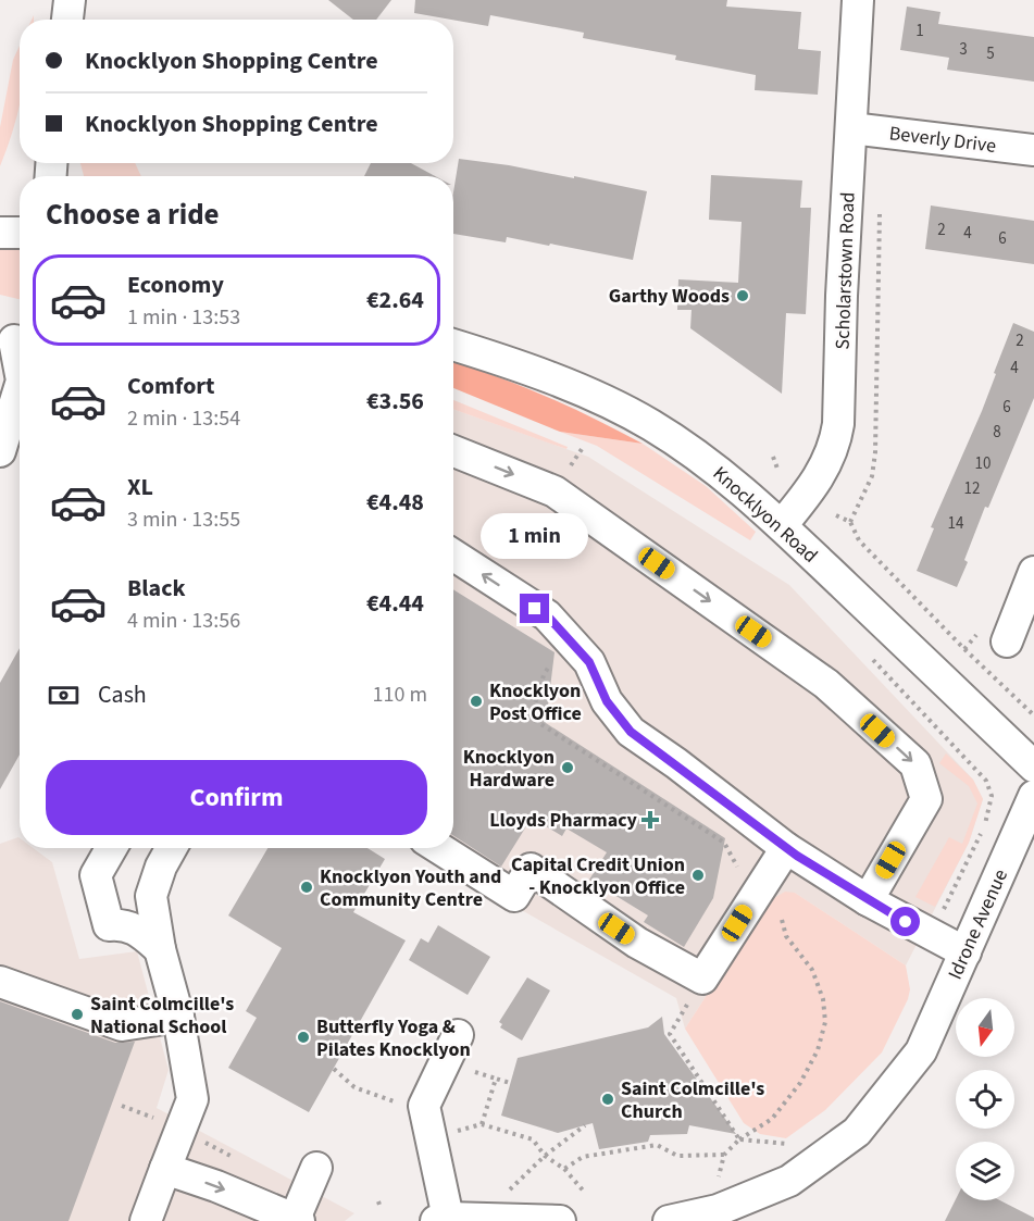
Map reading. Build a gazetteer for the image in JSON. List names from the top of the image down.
{
  "streets": {
    "street": [
      "Beverly Drive",
      "Scholarstown Road",
      "Knocklyon Road",
      "Idrone Avenue"
    ]
  },
  "crossings": [
    ["Beverly Drive", "Scholarstown Road"],
    ["Scholarstown Road", "Knocklyon Road"]
  ],
  "places": {
    "other": [
      "Garthy Woods",
      "Knocklyon Post Office",
      "Knocklyon Hardware",
      "Capital Credit Union - Knocklyon Office",
      "Knocklyon Youth and Community Centre",
      "Saint Colmcille's National School",
      "Butterfly Yoga & Pilates Knocklyon",
      "Saint Colmcille's Church"
    ],
    "health": ["Lloyds Pharmacy"]
  },
  "house_numbers": [
    "1",
    "3",
    "5",
    "2",
    "4",
    "6",
    "2",
    "4",
    "6",
    "8",
    "10",
    "12",
    "14"
  ],
  "north": "bottom",
  "page": {
    "banner": ["Knocklyon Shopping Centre", "Knocklyon Shopping Centre"],
    "heading": "Choose a ride",
    "list": [
      {
        "name": "Economy",
        "note": "1 min · 13:53",
        "value": "€2.64"
      },
      {
        "name": "Comfort",
        "note": "2 min · 13:54",
        "value": "€3.56"
      },
      {
        "name": "XL",
        "note": "3 min · 13:55",
        "value": "€4.48"
      },
      {
        "name": "Black",
        "note": "4 min · 13:56",
        "value": "€4.44"
      }
    ],
    "bubble": "1 min",
    "pay": ["Cash", "110 m"],
    "buttons": "Confirm"
  }
}
